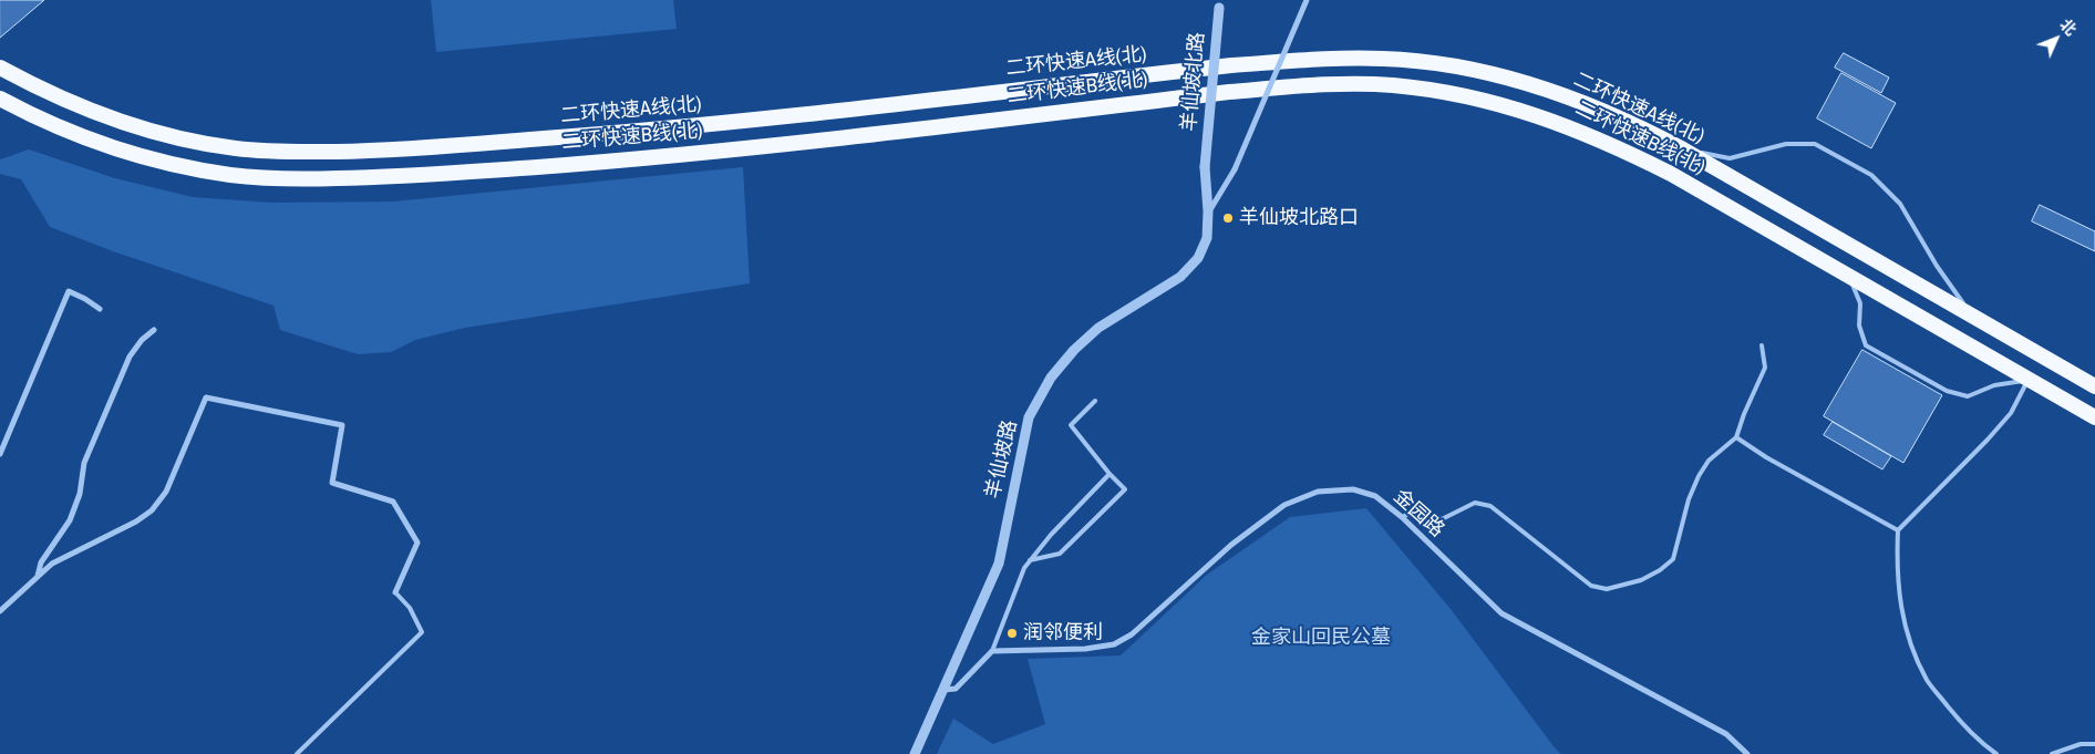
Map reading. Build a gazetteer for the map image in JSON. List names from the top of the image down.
{
  "streets": {
    "highway": ["二环快速A线(北)", "二环快速B线(北)"],
    "street": ["羊仙坡北路", "羊仙坡路", "金园路"]
  },
  "crossings": [
    ["羊仙坡北路", "羊仙坡路"]
  ],
  "parks": ["金家山回民公墓"],
  "places": ["羊仙坡北路口", "润邻便利"],
  "north": "top right"
}
